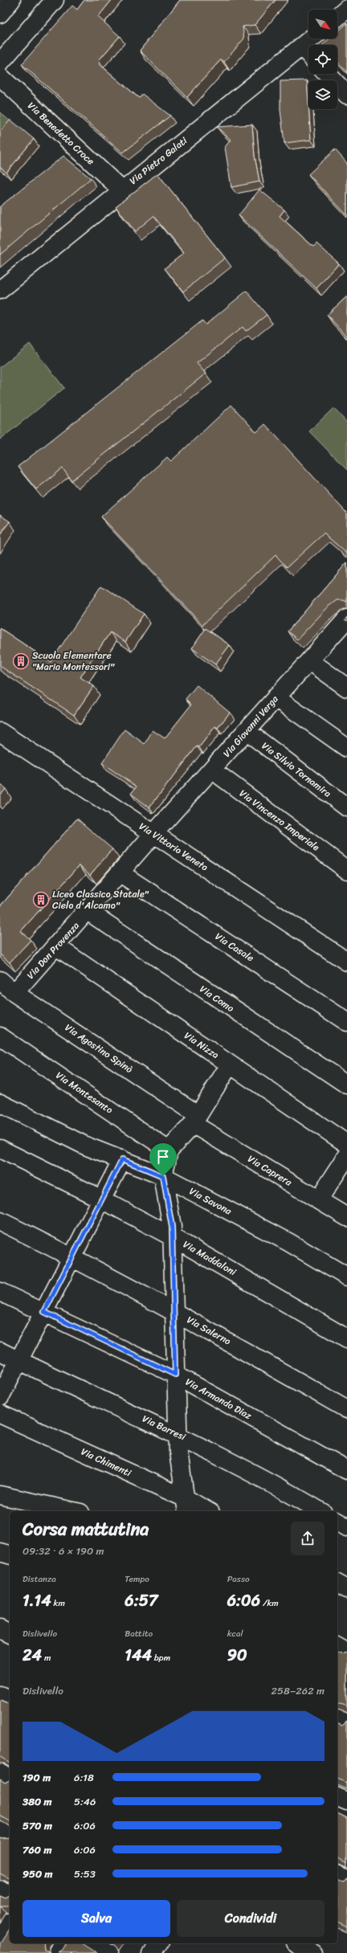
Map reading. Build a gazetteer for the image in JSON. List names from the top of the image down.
{
  "streets": {
    "street": [
      "Via Benedetto Croce",
      "Via Pietro Galati",
      "Via Giovanni Verga",
      "Via Silvio Tornamira",
      "Via Vincenzo Imperiale",
      "Via Vittorio Veneto",
      "Via Casale",
      "Via Don Provenza",
      "Via Como",
      "Via Nizza",
      "Via Agostino Spinò",
      "Via Montesanto",
      "Via Caprera",
      "Via Savona",
      "Via Maddaloni",
      "Via Salerno",
      "Via Armando Diaz",
      "Via Barresi",
      "Via Chimenti"
    ]
  },
  "crossings": [
    ["Via Benedetto Croce", "Via Pietro Galati"],
    ["Via Giovanni Verga", "Via Silvio Tornamira"],
    ["Via Giovanni Verga", "Via Vincenzo Imperiale"],
    ["Via Giovanni Verga", "Via Vittorio Veneto"],
    ["Via Giovanni Verga", "Via Don Provenza"],
    ["Via Vittorio Veneto", "Via Don Provenza"],
    ["Via Casale", "Via Don Provenza"],
    ["Via Don Provenza", "Via Como"],
    ["Via Don Provenza", "Via Nizza"],
    ["Via Don Provenza", "Via Agostino Spinò"],
    ["Via Agostino Spinò", "Via Caprera"]
  ],
  "places": {
    "building": ["Scuola Elementare \"Maria Montessori\"", "Liceo Classico Statale\" Cielo d'Alcamo\""]
  },
  "north": "bottom right",
  "page": {
    "heading": ["Corsa mattutina", "09:32 · 6 × 190 m"],
    "stats": [
      ["Distanza", "1.14 km"],
      ["Tempo", "6:57"],
      ["Passo", "6:06 /km"],
      ["Dislivello", "24 m"],
      ["Battito", "144 bpm"],
      ["kcal", "90"]
    ],
    "chart": ["Dislivello", "258–262 m"],
    "list": [
      {
        "name": "190 m",
        "note": "6:18"
      },
      {
        "name": "380 m",
        "note": "5:46"
      },
      {
        "name": "570 m",
        "note": "6:06"
      },
      {
        "name": "760 m",
        "note": "6:06"
      },
      {
        "name": "950 m",
        "note": "5:53"
      }
    ],
    "buttons": ["Salva", "Condividi"]
  }
}
